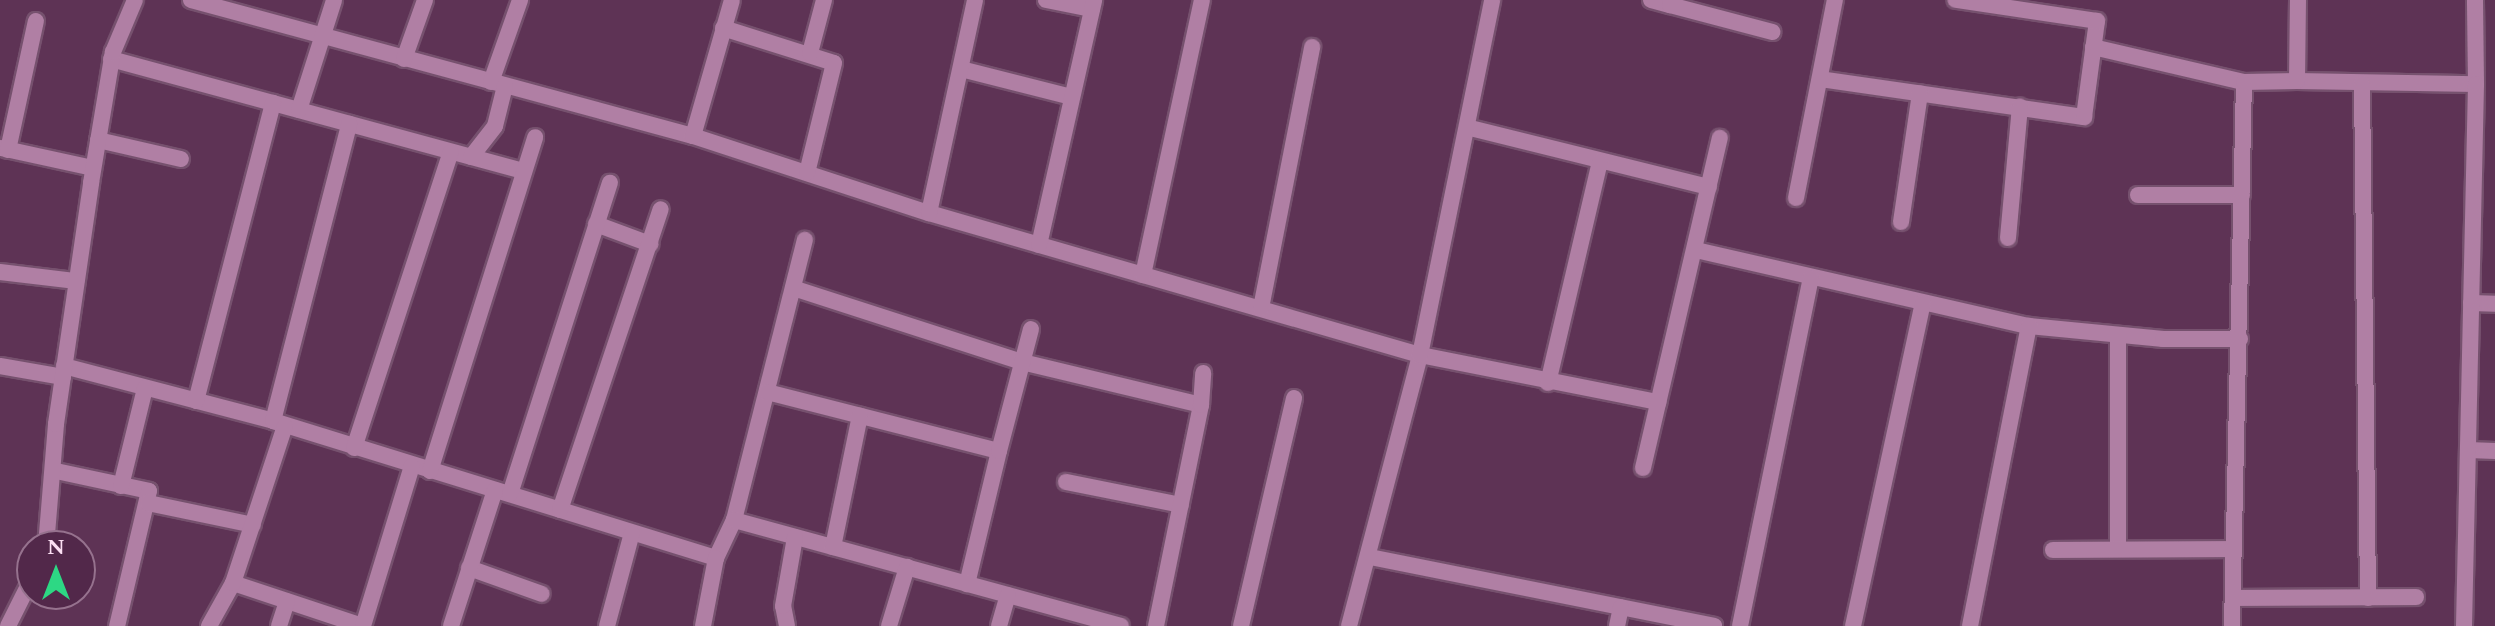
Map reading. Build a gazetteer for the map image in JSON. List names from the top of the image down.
{
  "north": "top"
}
